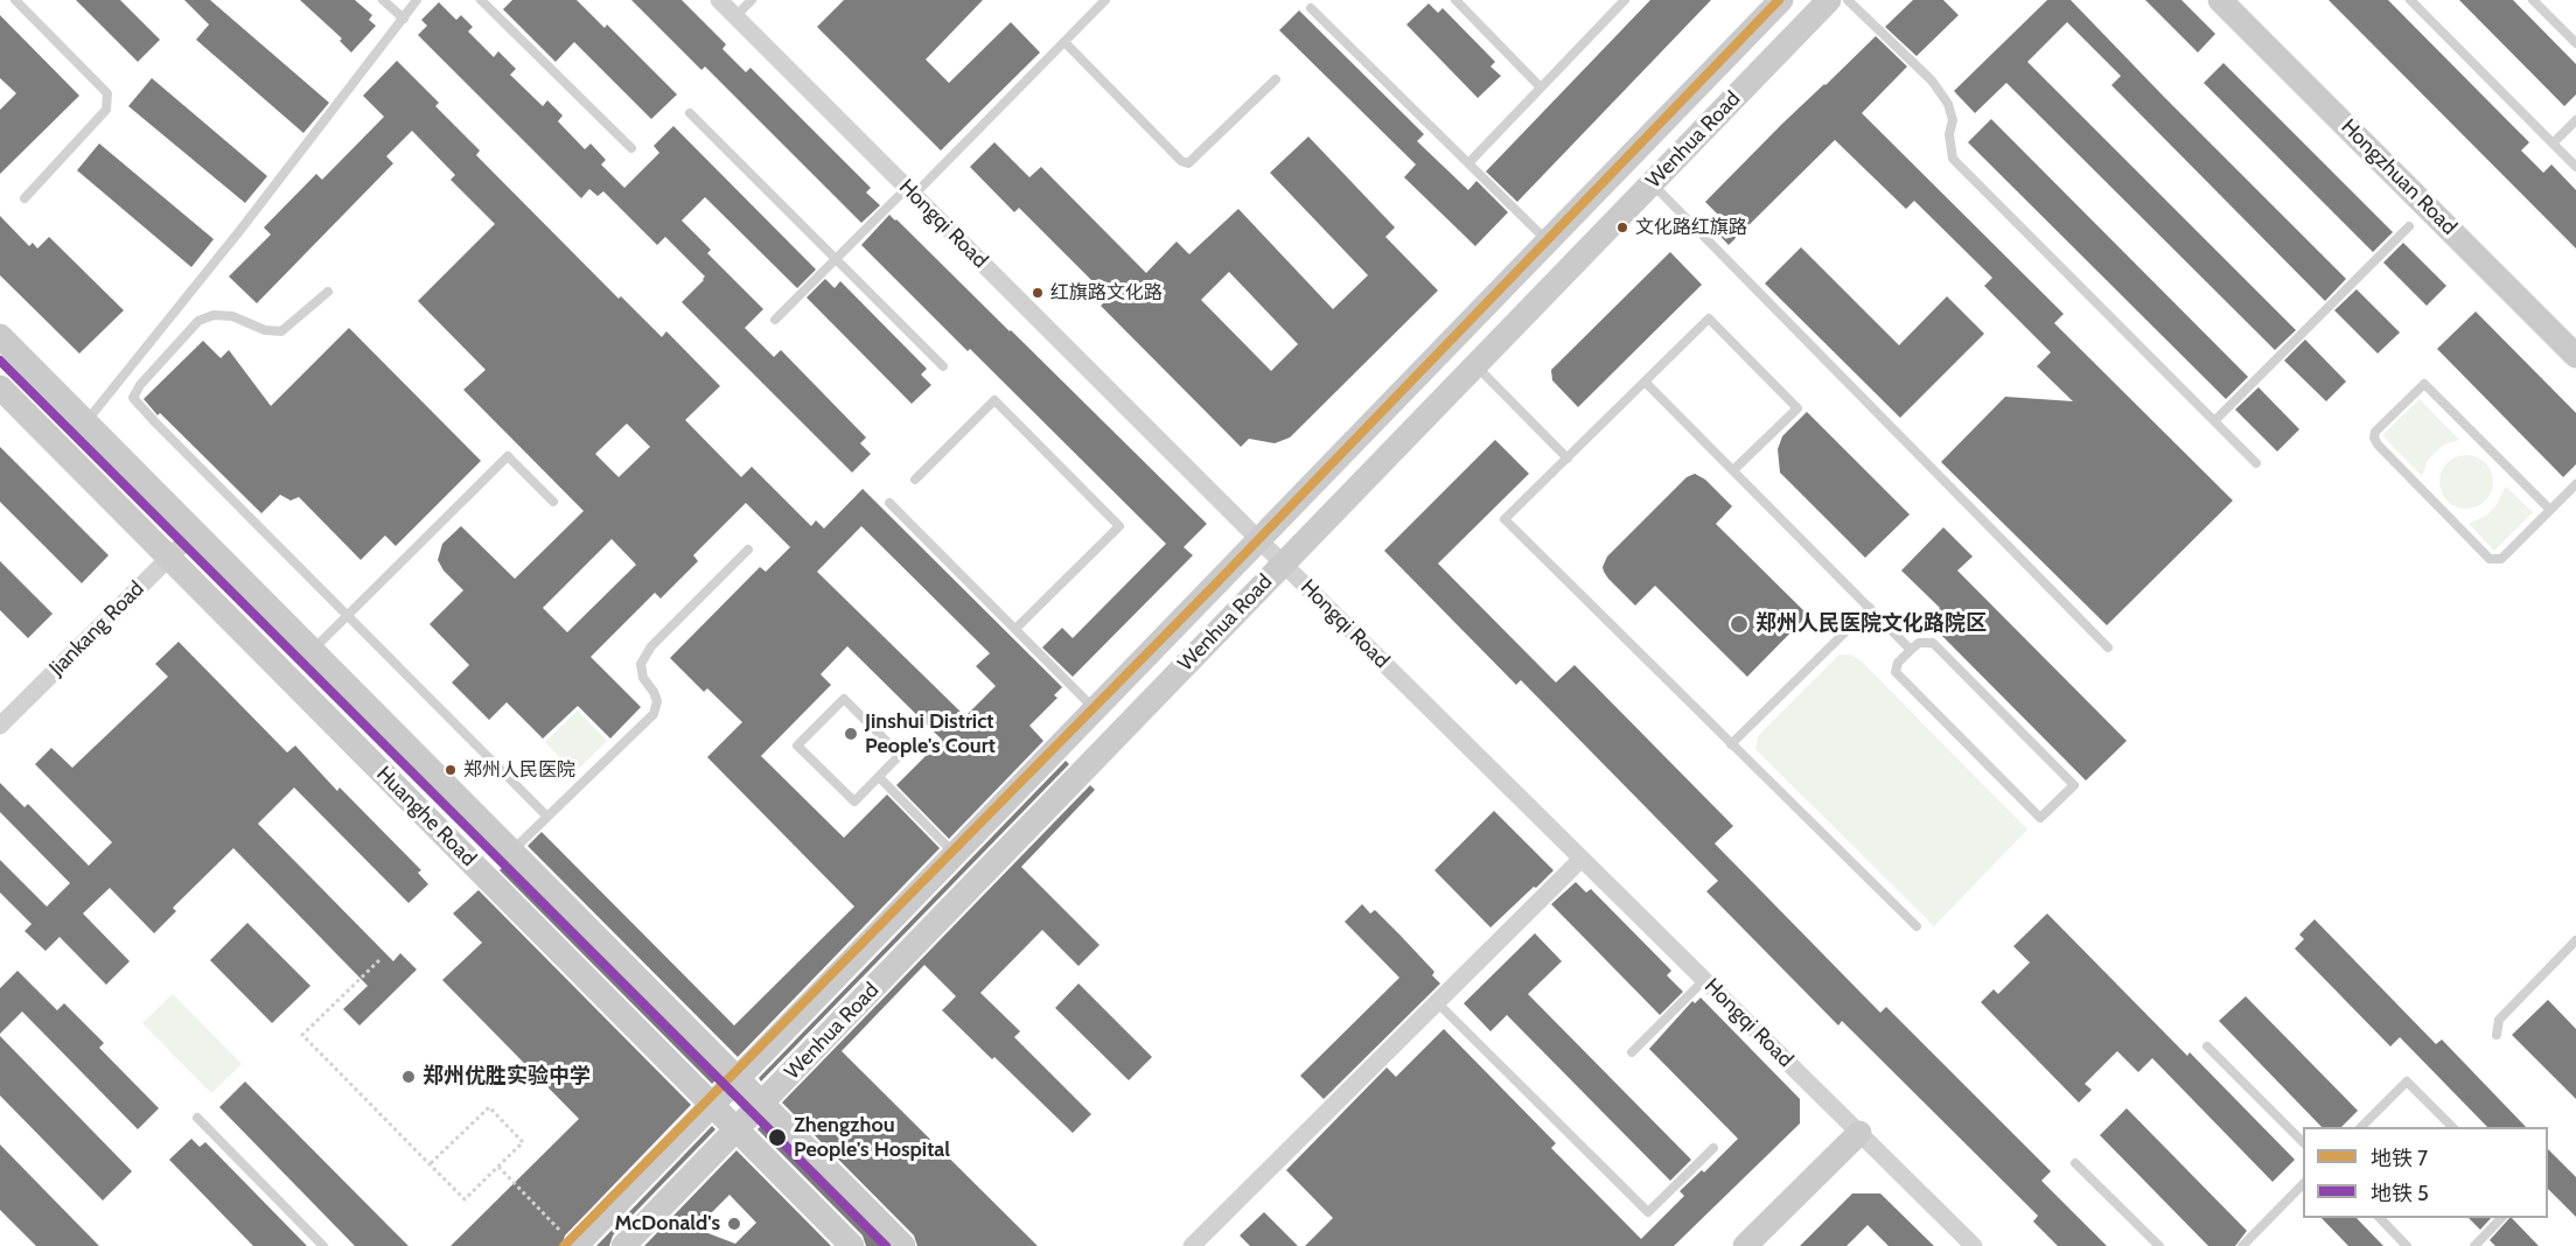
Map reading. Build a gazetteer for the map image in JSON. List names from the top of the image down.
{
  "streets": {
    "main road": ["Wenhua Road", "Hongzhuan Road", "Huanghe Road"],
    "street": ["Hongqi Road", "Jiankang Road"]
  },
  "crossings": [
    ["Wenhua Road", "Hongqi Road"],
    ["Wenhua Road", "Huanghe Road"],
    ["Jiankang Road", "Huanghe Road"]
  ],
  "places": [
    "文化路红旗路",
    "红旗路文化路",
    "郑州人民医院文化路院区",
    "Jinshui District People's Court",
    "郑州人民医院",
    "郑州优胜实验中学",
    "Zhengzhou People's Hospital",
    "McDonald's"
  ],
  "lines": ["metro line 7", "metro line 5"],
  "legend": ["地铁 7", "地铁 5"]
}
